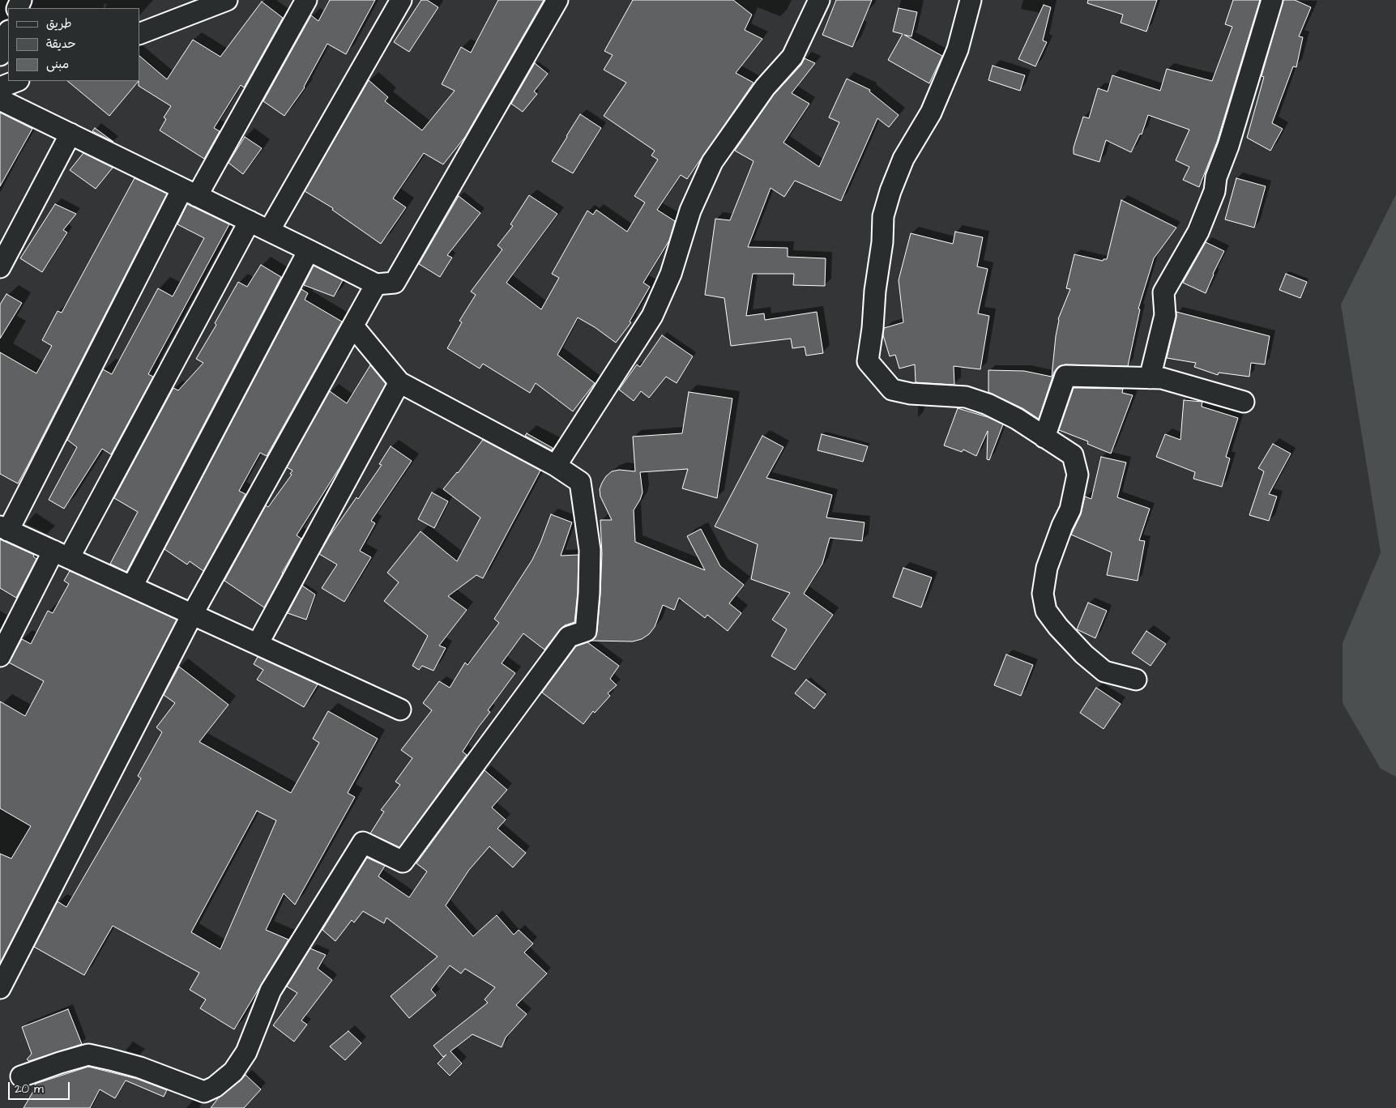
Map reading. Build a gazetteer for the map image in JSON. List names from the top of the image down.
{
  "legend": ["طريق", "حديقة", "مبنى"],
  "scale_bar": "20 m"
}
